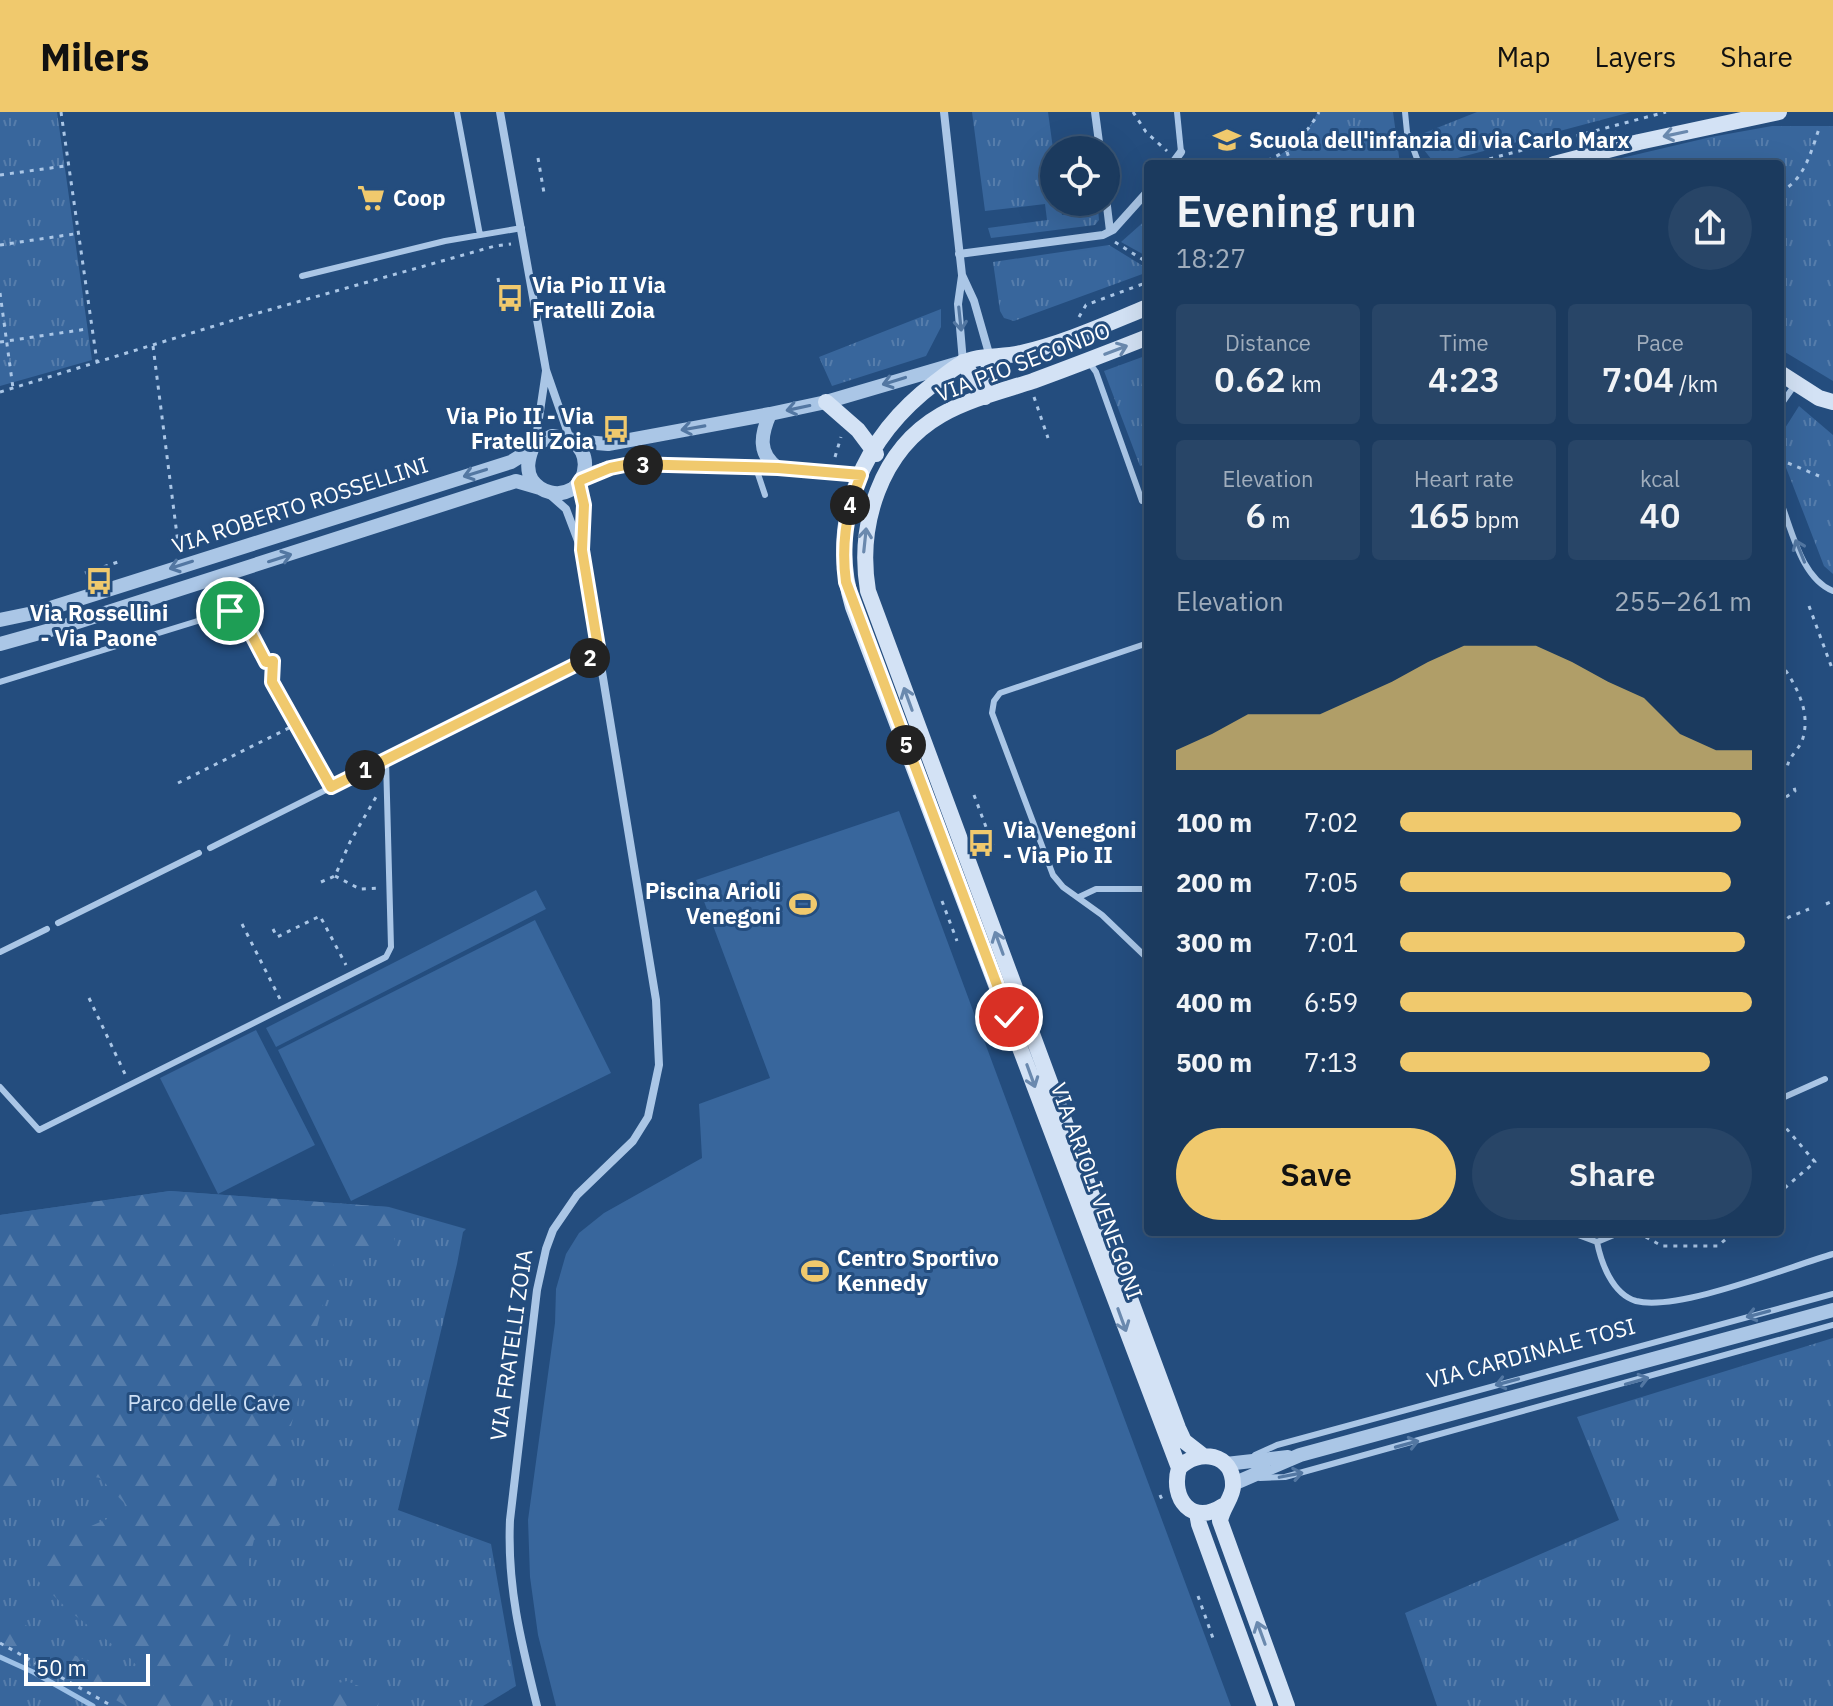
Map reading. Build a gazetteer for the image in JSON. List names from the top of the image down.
{
  "streets": {
    "main road": ["VIA PIO SECONDO", "VIA ARIOLI VENEGONI"],
    "street": ["VIA ROBERTO ROSSELLINI", "VIA FRATELLI ZOIA", "VIA CARDINALE TOSI"]
  },
  "crossings": [
    ["VIA PIO SECONDO", "VIA ROBERTO ROSSELLINI"],
    ["VIA PIO SECONDO", "VIA ARIOLI VENEGONI"],
    ["VIA ROBERTO ROSSELLINI", "VIA ARIOLI VENEGONI"],
    ["VIA ROBERTO ROSSELLINI", "VIA FRATELLI ZOIA"],
    ["VIA ARIOLI VENEGONI", "VIA CARDINALE TOSI"]
  ],
  "parks": ["Parco delle Cave"],
  "places": {
    "school or university": ["Scuola dell'infanzia di via Carlo Marx"],
    "supermarket": ["Coop"],
    "bus stop": [
      "Via Pio II Via Fratelli Zoia",
      "Via Pio II - Via Fratelli Zoia",
      "Via Rossellini - Via Paone",
      "Via Venegoni - Via Pio II"
    ],
    "sports": ["Piscina Arioli Venegoni", "Centro Sportivo Kennedy"]
  },
  "scale_bar": "50 m",
  "page": {
    "header": "Milers",
    "nav": ["Map", "Layers", "Share"],
    "heading": ["Evening run", "18:27"],
    "stats": [
      ["Distance", "0.62 km"],
      ["Time", "4:23"],
      ["Pace", "7:04 /km"],
      ["Elevation", "6 m"],
      ["Heart rate", "165 bpm"],
      ["kcal", "40"]
    ],
    "pins": [
      "3",
      "4",
      "2",
      "5",
      "1"
    ],
    "chart": ["Elevation", "255–261 m"],
    "list": [
      {
        "name": "100 m",
        "note": "7:02"
      },
      {
        "name": "200 m",
        "note": "7:05"
      },
      {
        "name": "300 m",
        "note": "7:01"
      },
      {
        "name": "400 m",
        "note": "6:59"
      },
      {
        "name": "500 m",
        "note": "7:13"
      }
    ],
    "buttons": ["Save", "Share"],
    "scale": "50 m"
  }
}
